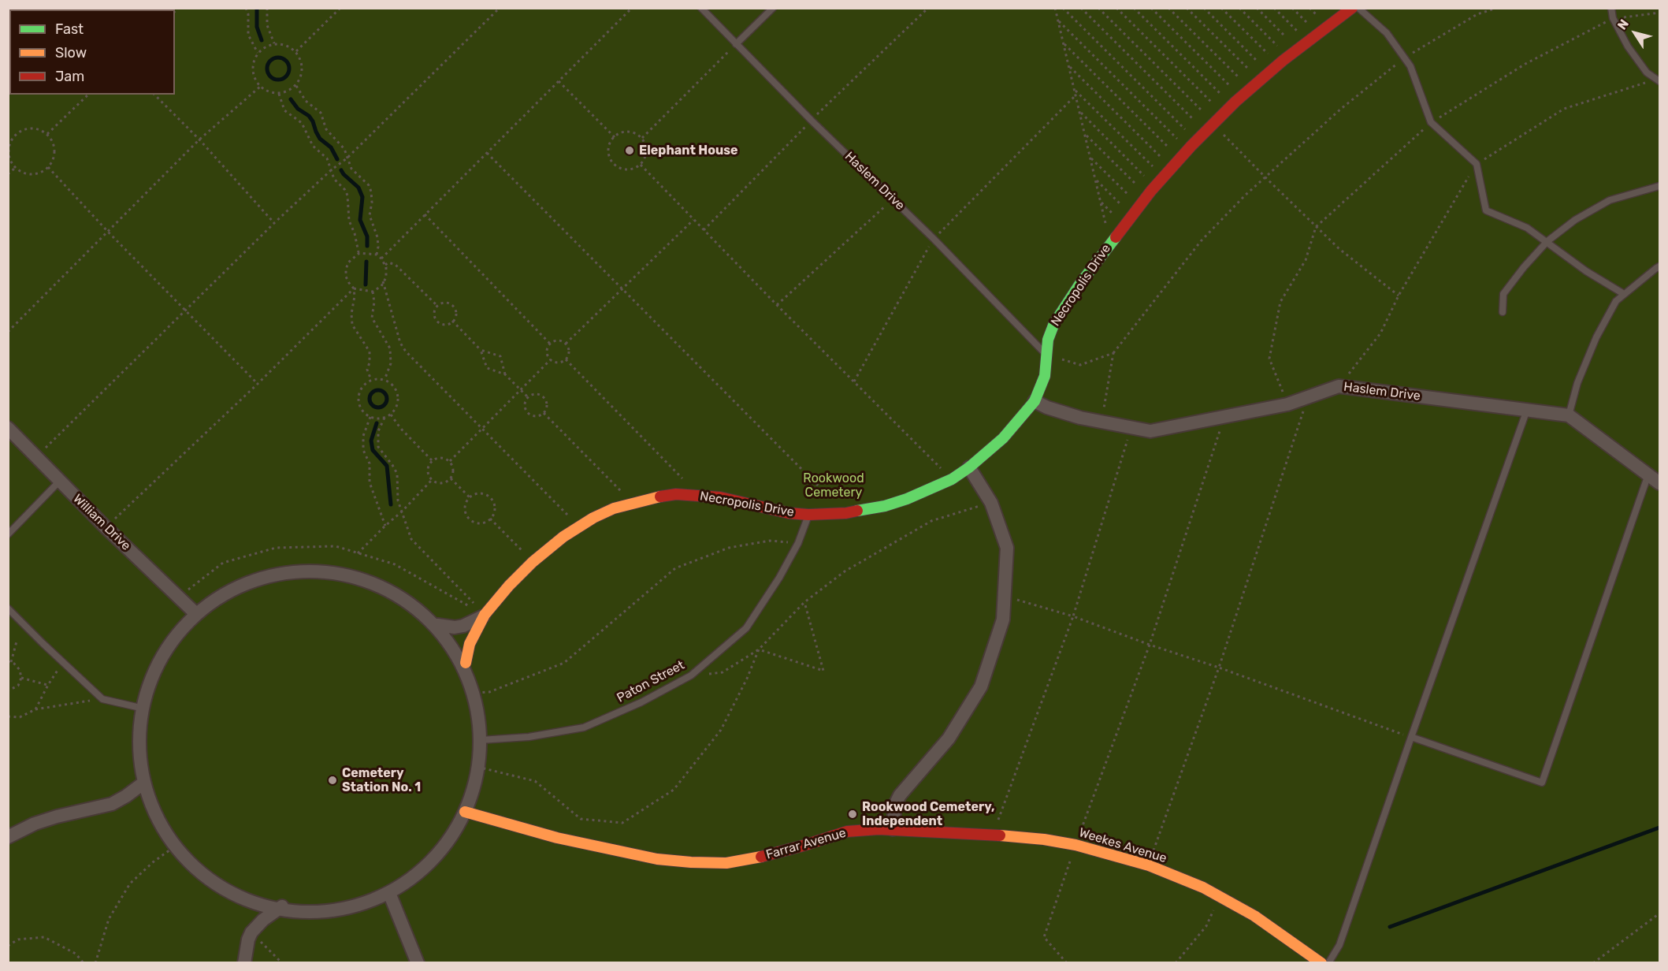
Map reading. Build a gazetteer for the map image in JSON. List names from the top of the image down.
{
  "streets": {
    "street": [
      "Haslem Drive",
      "Necropolis Drive",
      "William Drive",
      "Farrar Avenue",
      "Weekes Avenue"
    ],
    "lane": ["Paton Street"]
  },
  "crossings": [
    ["Haslem Drive", "Necropolis Drive"],
    ["Necropolis Drive", "Paton Street"],
    ["Farrar Avenue", "Weekes Avenue"]
  ],
  "parks": ["Rookwood Cemetery"],
  "places": ["Elephant House", "Cemetery Station No. 1", "Rookwood Cemetery, Independent"],
  "legend": ["Fast", "Slow", "Jam"],
  "north": "top left"
}
